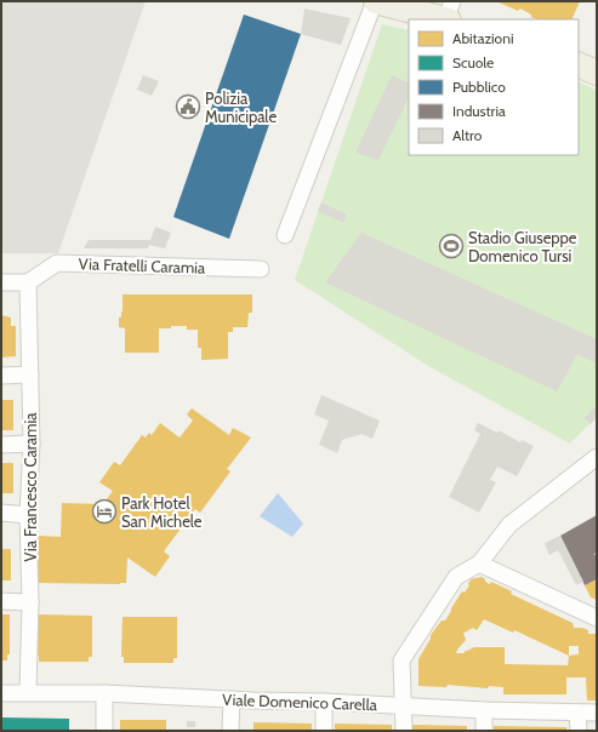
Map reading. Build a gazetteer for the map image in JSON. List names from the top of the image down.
{
  "streets": {
    "street": ["Via Fratelli Caramia", "Via Francesco Caramia", "Viale Domenico Carella"]
  },
  "crossings": [
    ["Via Fratelli Caramia", "Via Francesco Caramia"],
    ["Via Francesco Caramia", "Viale Domenico Carella"]
  ],
  "places": {
    "public building": ["Polizia Municipale"],
    "sports": ["Stadio Giuseppe Domenico Tursi"],
    "hotel": ["Park Hotel San Michele"]
  },
  "legend": [
    "Abitazioni",
    "Scuole",
    "Pubblico",
    "Industria",
    "Altro"
  ]
}
